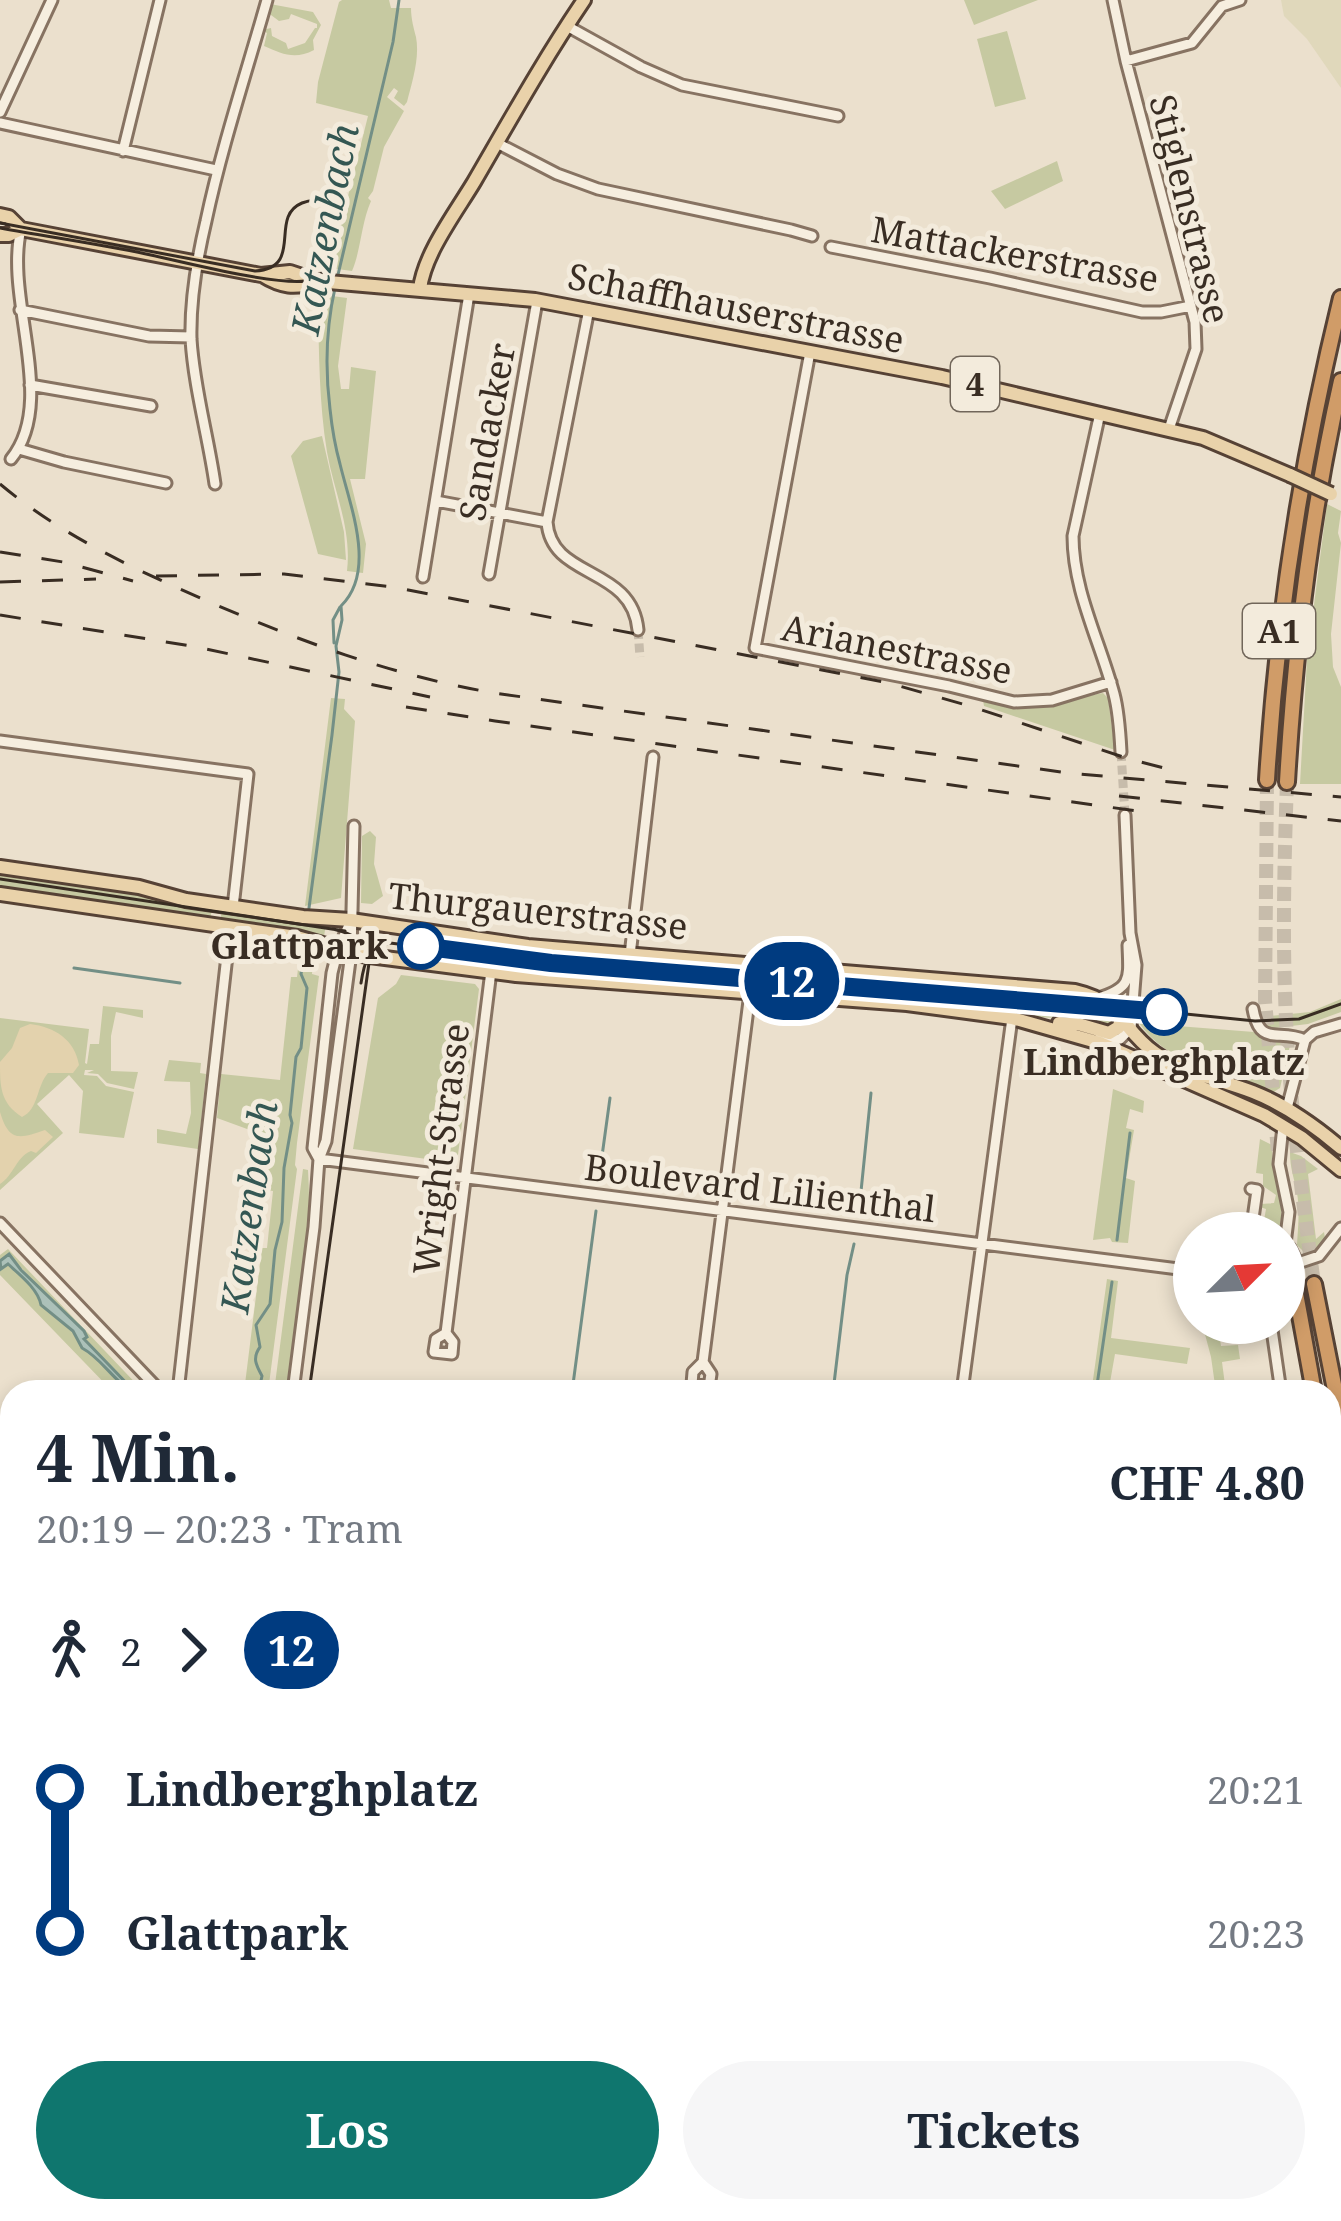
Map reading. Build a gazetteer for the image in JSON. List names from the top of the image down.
{
  "streets": {
    "highway": ["A1"],
    "main road": ["Schaffhauserstrasse", "4", "Thurgauerstrasse"],
    "street": [
      "Stiglenstrasse",
      "Mattackerstrasse",
      "Sandacker",
      "Arianestrasse",
      "Wright-Strasse",
      "Boulevard Lilienthal"
    ]
  },
  "crossings": [
    ["Stiglenstrasse", "Mattackerstrasse"],
    ["Stiglenstrasse", "Schaffhauserstrasse"],
    ["Schaffhauserstrasse", "Sandacker"],
    ["Schaffhauserstrasse", "Arianestrasse"],
    ["Thurgauerstrasse", "Wright-Strasse"],
    ["Wright-Strasse", "Boulevard Lilienthal"]
  ],
  "water": ["Katzenbach"],
  "places": ["Glattpark", "Lindberghplatz"],
  "lines": ["tram line 12"],
  "north": "top right",
  "page": {
    "on_map": "12",
    "heading": ["4 Min.", "20:19 – 20:23 · Tram", "CHF 4.80"],
    "legs": ["2", "12"],
    "list": [
      {
        "name": "Lindberghplatz",
        "value": "20:21"
      },
      {
        "name": "Glattpark",
        "value": "20:23"
      }
    ],
    "buttons": ["Los", "Tickets"]
  }
}
